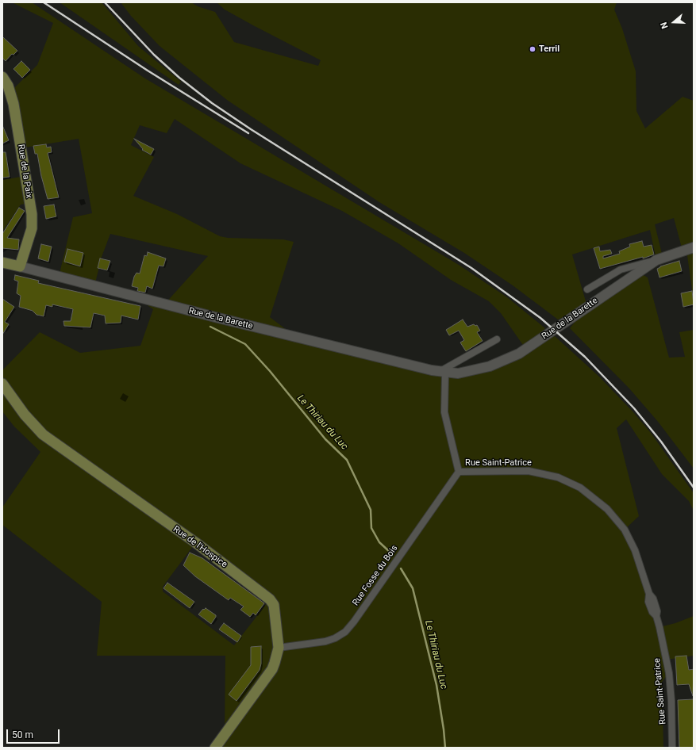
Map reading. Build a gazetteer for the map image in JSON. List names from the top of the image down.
{
  "streets": {
    "main road": ["Rue de la Paix", "Rue de la Barette", "Rue de l'Hospice"],
    "street": ["Rue Saint-Patrice", "Rue Fosse du Bois"]
  },
  "crossings": [
    ["Rue de la Paix", "Rue de la Barette"],
    ["Rue de la Barette", "Rue Saint-Patrice"],
    ["Rue Saint-Patrice", "Rue Fosse du Bois"],
    ["Rue de l'Hospice", "Rue Fosse du Bois"]
  ],
  "water": ["Le Thiriau du Luc"],
  "places": ["Terril"],
  "scale_bar": "50 m",
  "north": "left"
}
